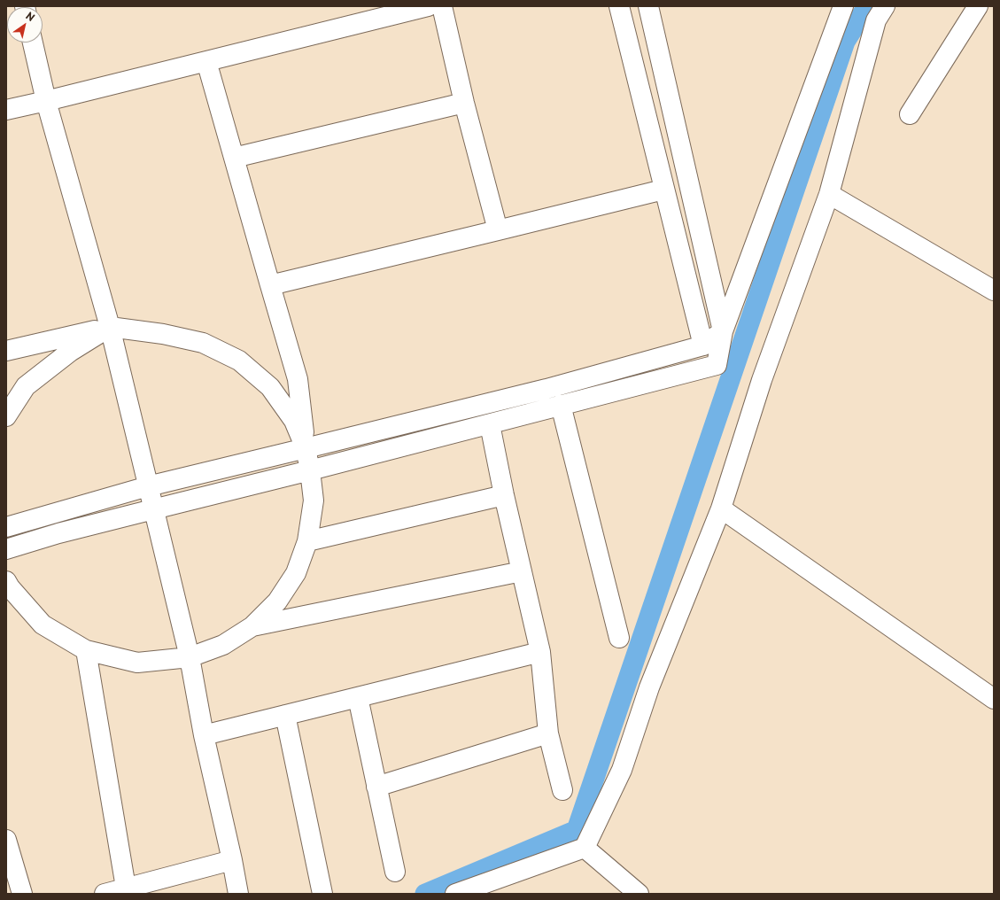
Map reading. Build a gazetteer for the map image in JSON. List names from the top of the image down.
{
  "north": "top right"
}
